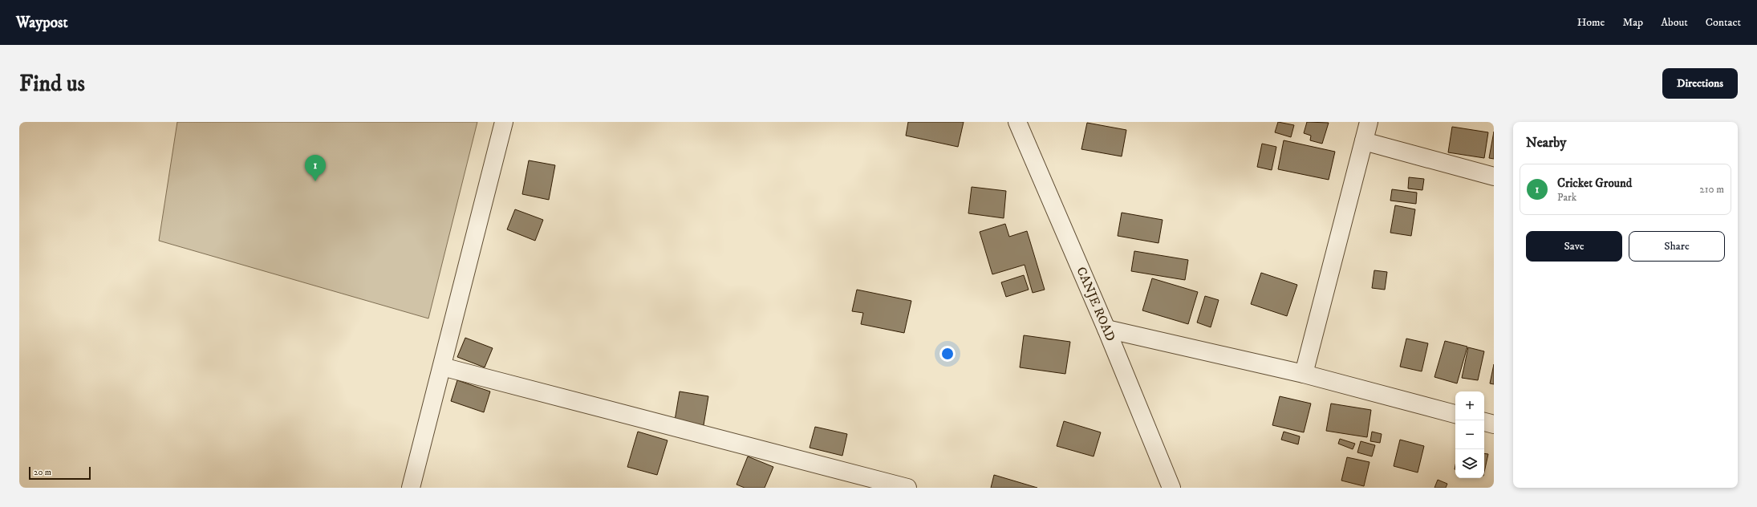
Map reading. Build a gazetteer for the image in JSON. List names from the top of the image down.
{
  "streets": {
    "street": ["CANJE ROAD"]
  },
  "scale_bar": "20 m",
  "page": {
    "header": "Waypost",
    "nav": [
      "Home",
      "Map",
      "About",
      "Contact"
    ],
    "buttons": [
      "Directions",
      ["Save", "Share"]
    ],
    "title": "Find us",
    "heading": "Nearby",
    "pins": "1",
    "list": [
      {
        "mark": "1",
        "name": "Cricket Ground",
        "note": "Park",
        "value": "210 m"
      }
    ],
    "map_buttons": ["+", "−"],
    "scale": "20 m"
  }
}
